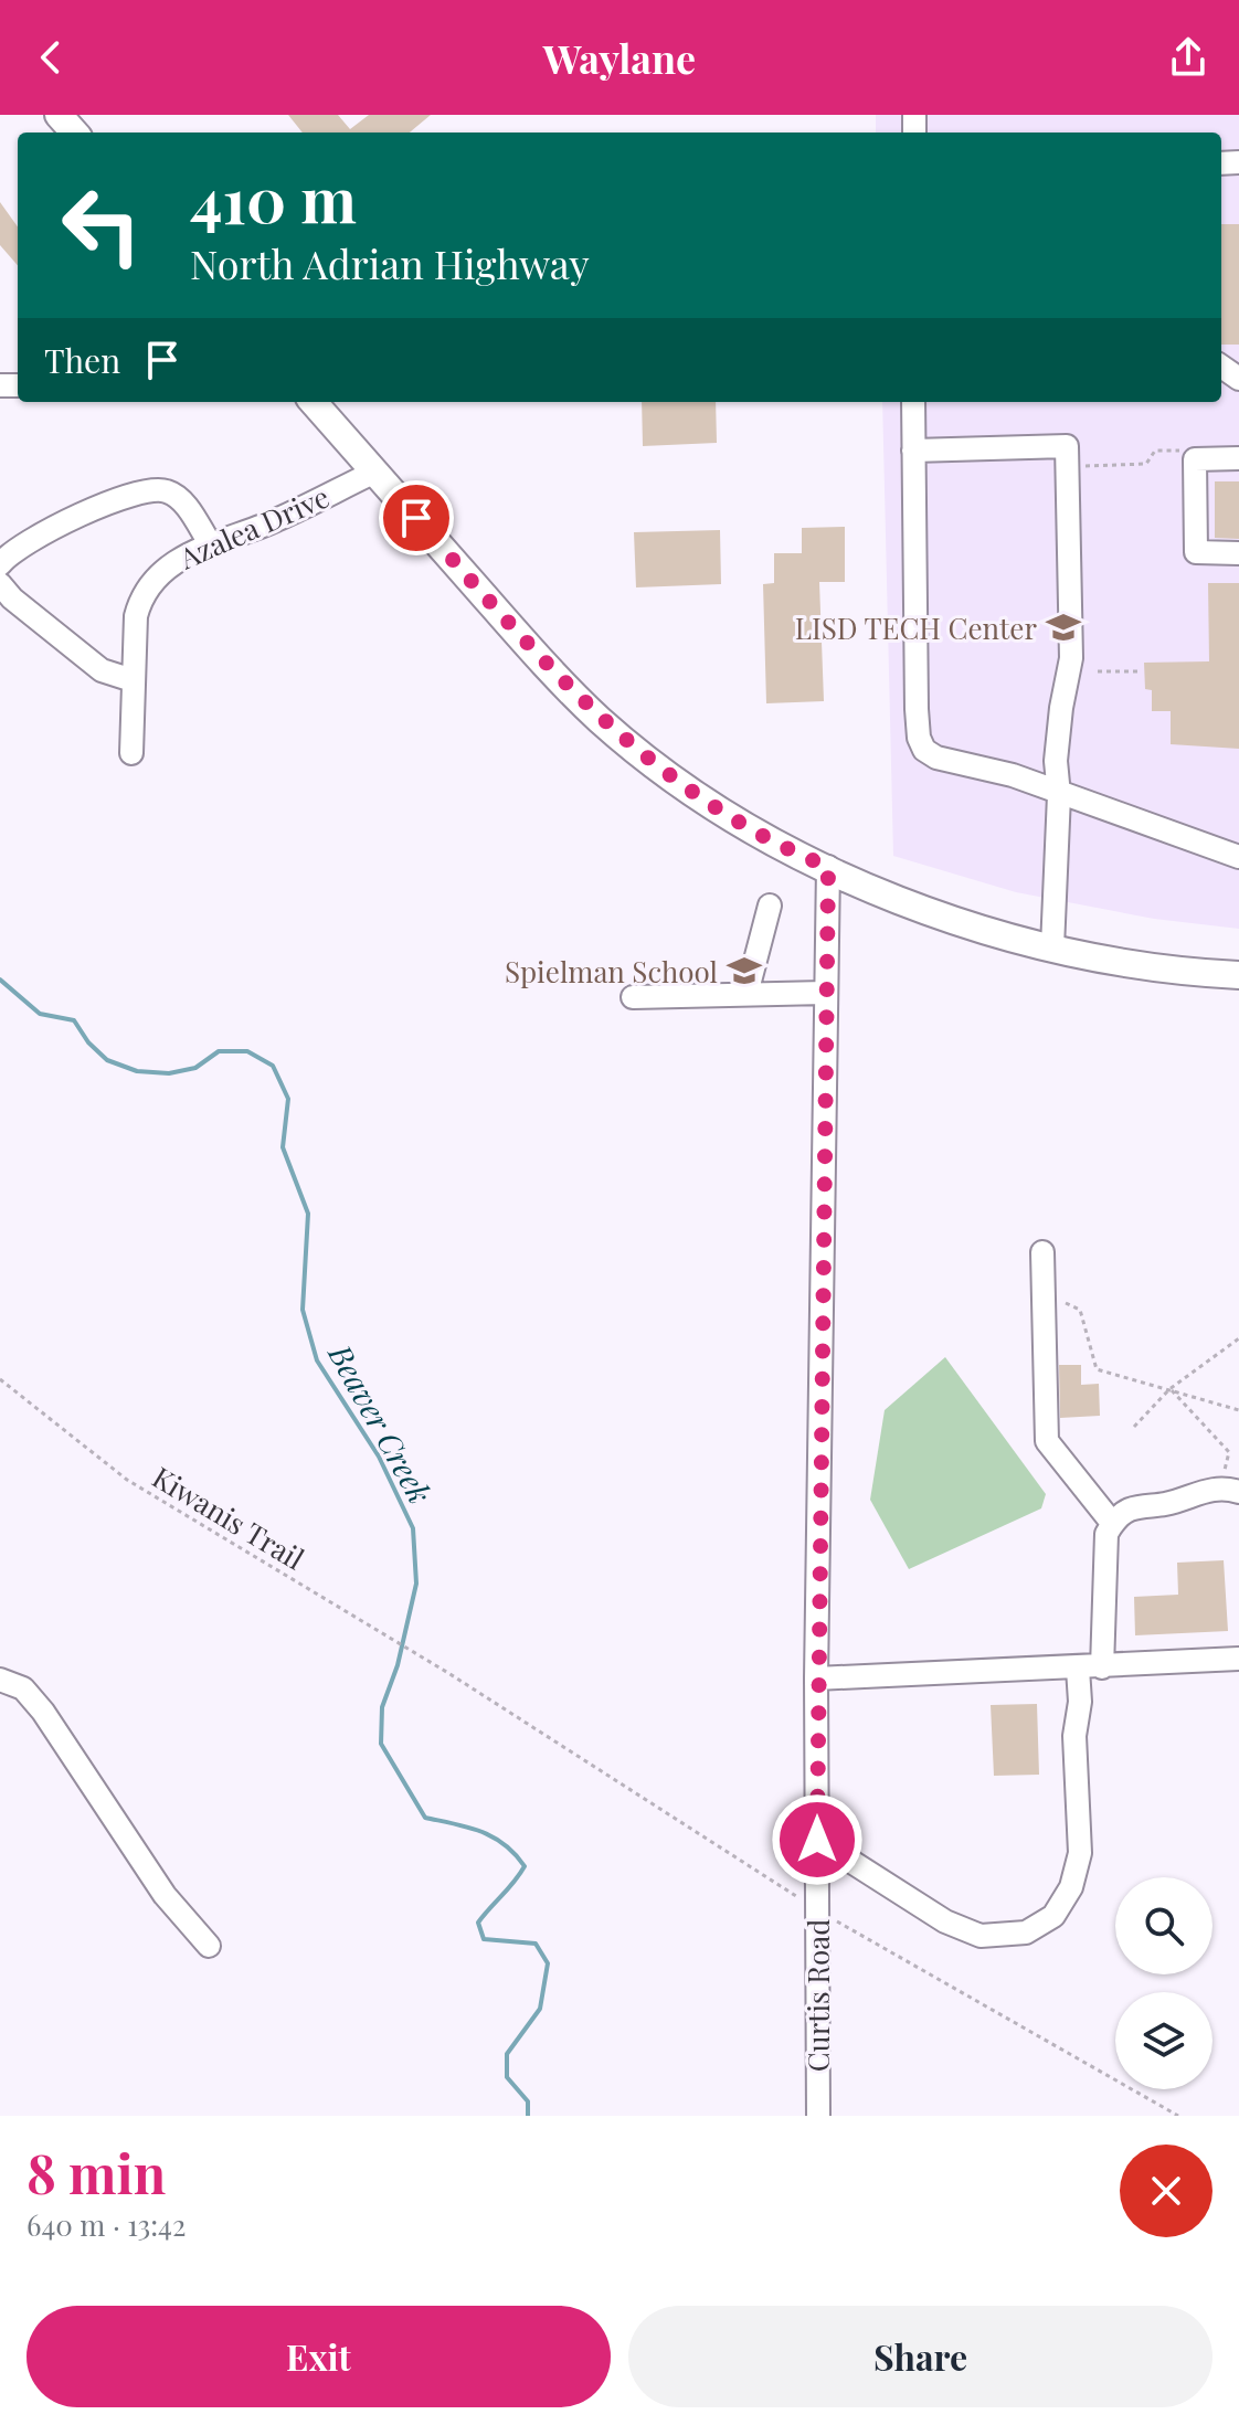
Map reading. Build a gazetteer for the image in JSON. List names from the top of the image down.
{
  "streets": {
    "street": ["Azalea Drive", "Curtis Road"],
    "path": ["Kiwanis Trail"]
  },
  "water": ["Beaver Creek"],
  "places": {
    "school or university": ["LISD TECH Center", "Spielman School"]
  },
  "page": {
    "header": "Waylane",
    "turn": ["410 m", "North Adrian Highway"],
    "then": "Then",
    "heading": ["8 min", "640 m · 13:42"],
    "buttons": ["Exit", "Share"]
  }
}
